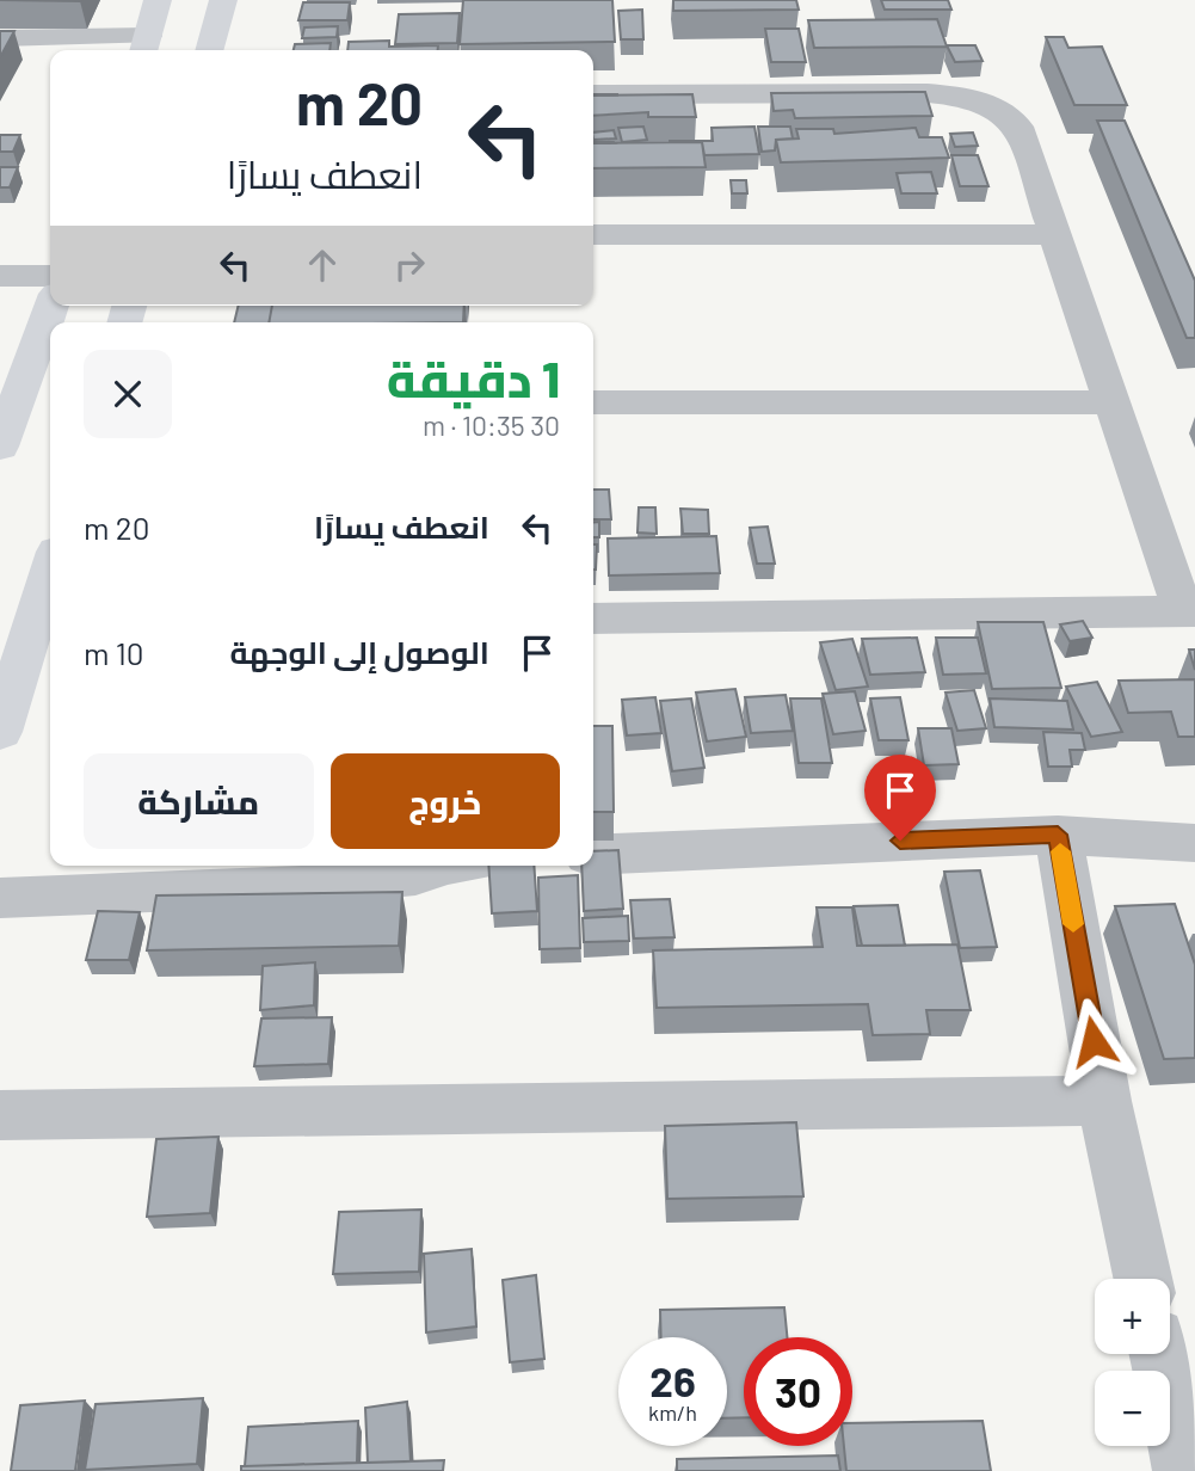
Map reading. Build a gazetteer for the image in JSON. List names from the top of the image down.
{
  "page": {
    "turn": ["20 m", "انعطف يسارًا"],
    "heading": ["1 دقيقة", "30 m · 10:35"],
    "list": [
      {
        "name": "انعطف يسارًا",
        "value": "20 m"
      },
      {
        "name": "الوصول إلى الوجهة",
        "value": "10 m"
      }
    ],
    "buttons": ["خروج", "مشاركة"],
    "map_buttons": ["+", "−"],
    "speed": "26 km/h",
    "limit": "30"
  }
}
